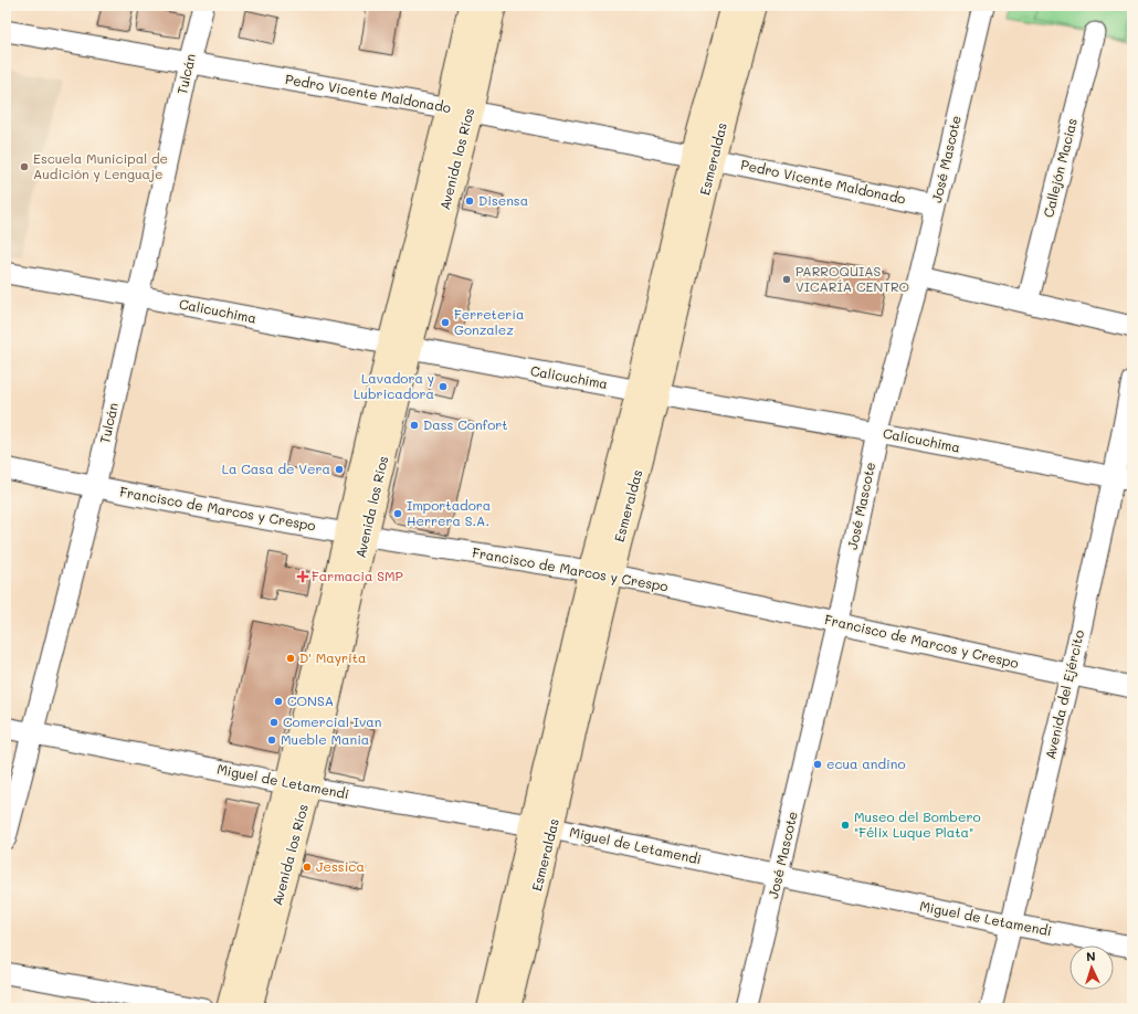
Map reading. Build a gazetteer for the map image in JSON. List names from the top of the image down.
{
  "streets": {
    "main road": ["Avenida los Ríos", "Esmeraldas"],
    "street": [
      "Tulcán",
      "Pedro Vicente Maldonado",
      "José Mascote",
      "Callejón Macias",
      "Calicuchima",
      "Francisco de Marcos y Crespo",
      "Avenida del Ejército",
      "Miguel de Letamendi"
    ]
  },
  "crossings": [
    ["Tulcán", "Pedro Vicente Maldonado"],
    ["Tulcán", "Calicuchima"],
    ["Tulcán", "Francisco de Marcos y Crespo"],
    ["Tulcán", "Miguel de Letamendi"],
    ["Pedro Vicente Maldonado", "Avenida los Ríos"],
    ["Pedro Vicente Maldonado", "Esmeraldas"],
    ["Pedro Vicente Maldonado", "José Mascote"],
    ["Avenida los Ríos", "Calicuchima"],
    ["Avenida los Ríos", "Francisco de Marcos y Crespo"],
    ["Avenida los Ríos", "Miguel de Letamendi"],
    ["Esmeraldas", "Calicuchima"],
    ["Esmeraldas", "Francisco de Marcos y Crespo"],
    ["Esmeraldas", "Miguel de Letamendi"],
    ["José Mascote", "Calicuchima"],
    ["José Mascote", "Francisco de Marcos y Crespo"],
    ["José Mascote", "Miguel de Letamendi"],
    ["Calicuchima", "Avenida del Ejército"],
    ["Francisco de Marcos y Crespo", "Avenida del Ejército"],
    ["Avenida del Ejército", "Miguel de Letamendi"]
  ],
  "places": {
    "other": [
      "Escuela Municipal de Audición y Lenguaje",
      "Disensa",
      "PARROQUIAS VICARÍA CENTRO",
      "Ferretería Gonzalez",
      "Lavadora y Lubricadora",
      "Dass Confort",
      "La Casa de Vera",
      "Importadora Herrera S.A.",
      "D' Mayrita",
      "CONSA",
      "Comercial Ivan",
      "Mueble Mania",
      "ecua andino",
      "Museo del Bombero \"Félix Luque Plata\"",
      "Jessica"
    ],
    "health": ["Farmacia SMP"]
  },
  "north": "top"
}
